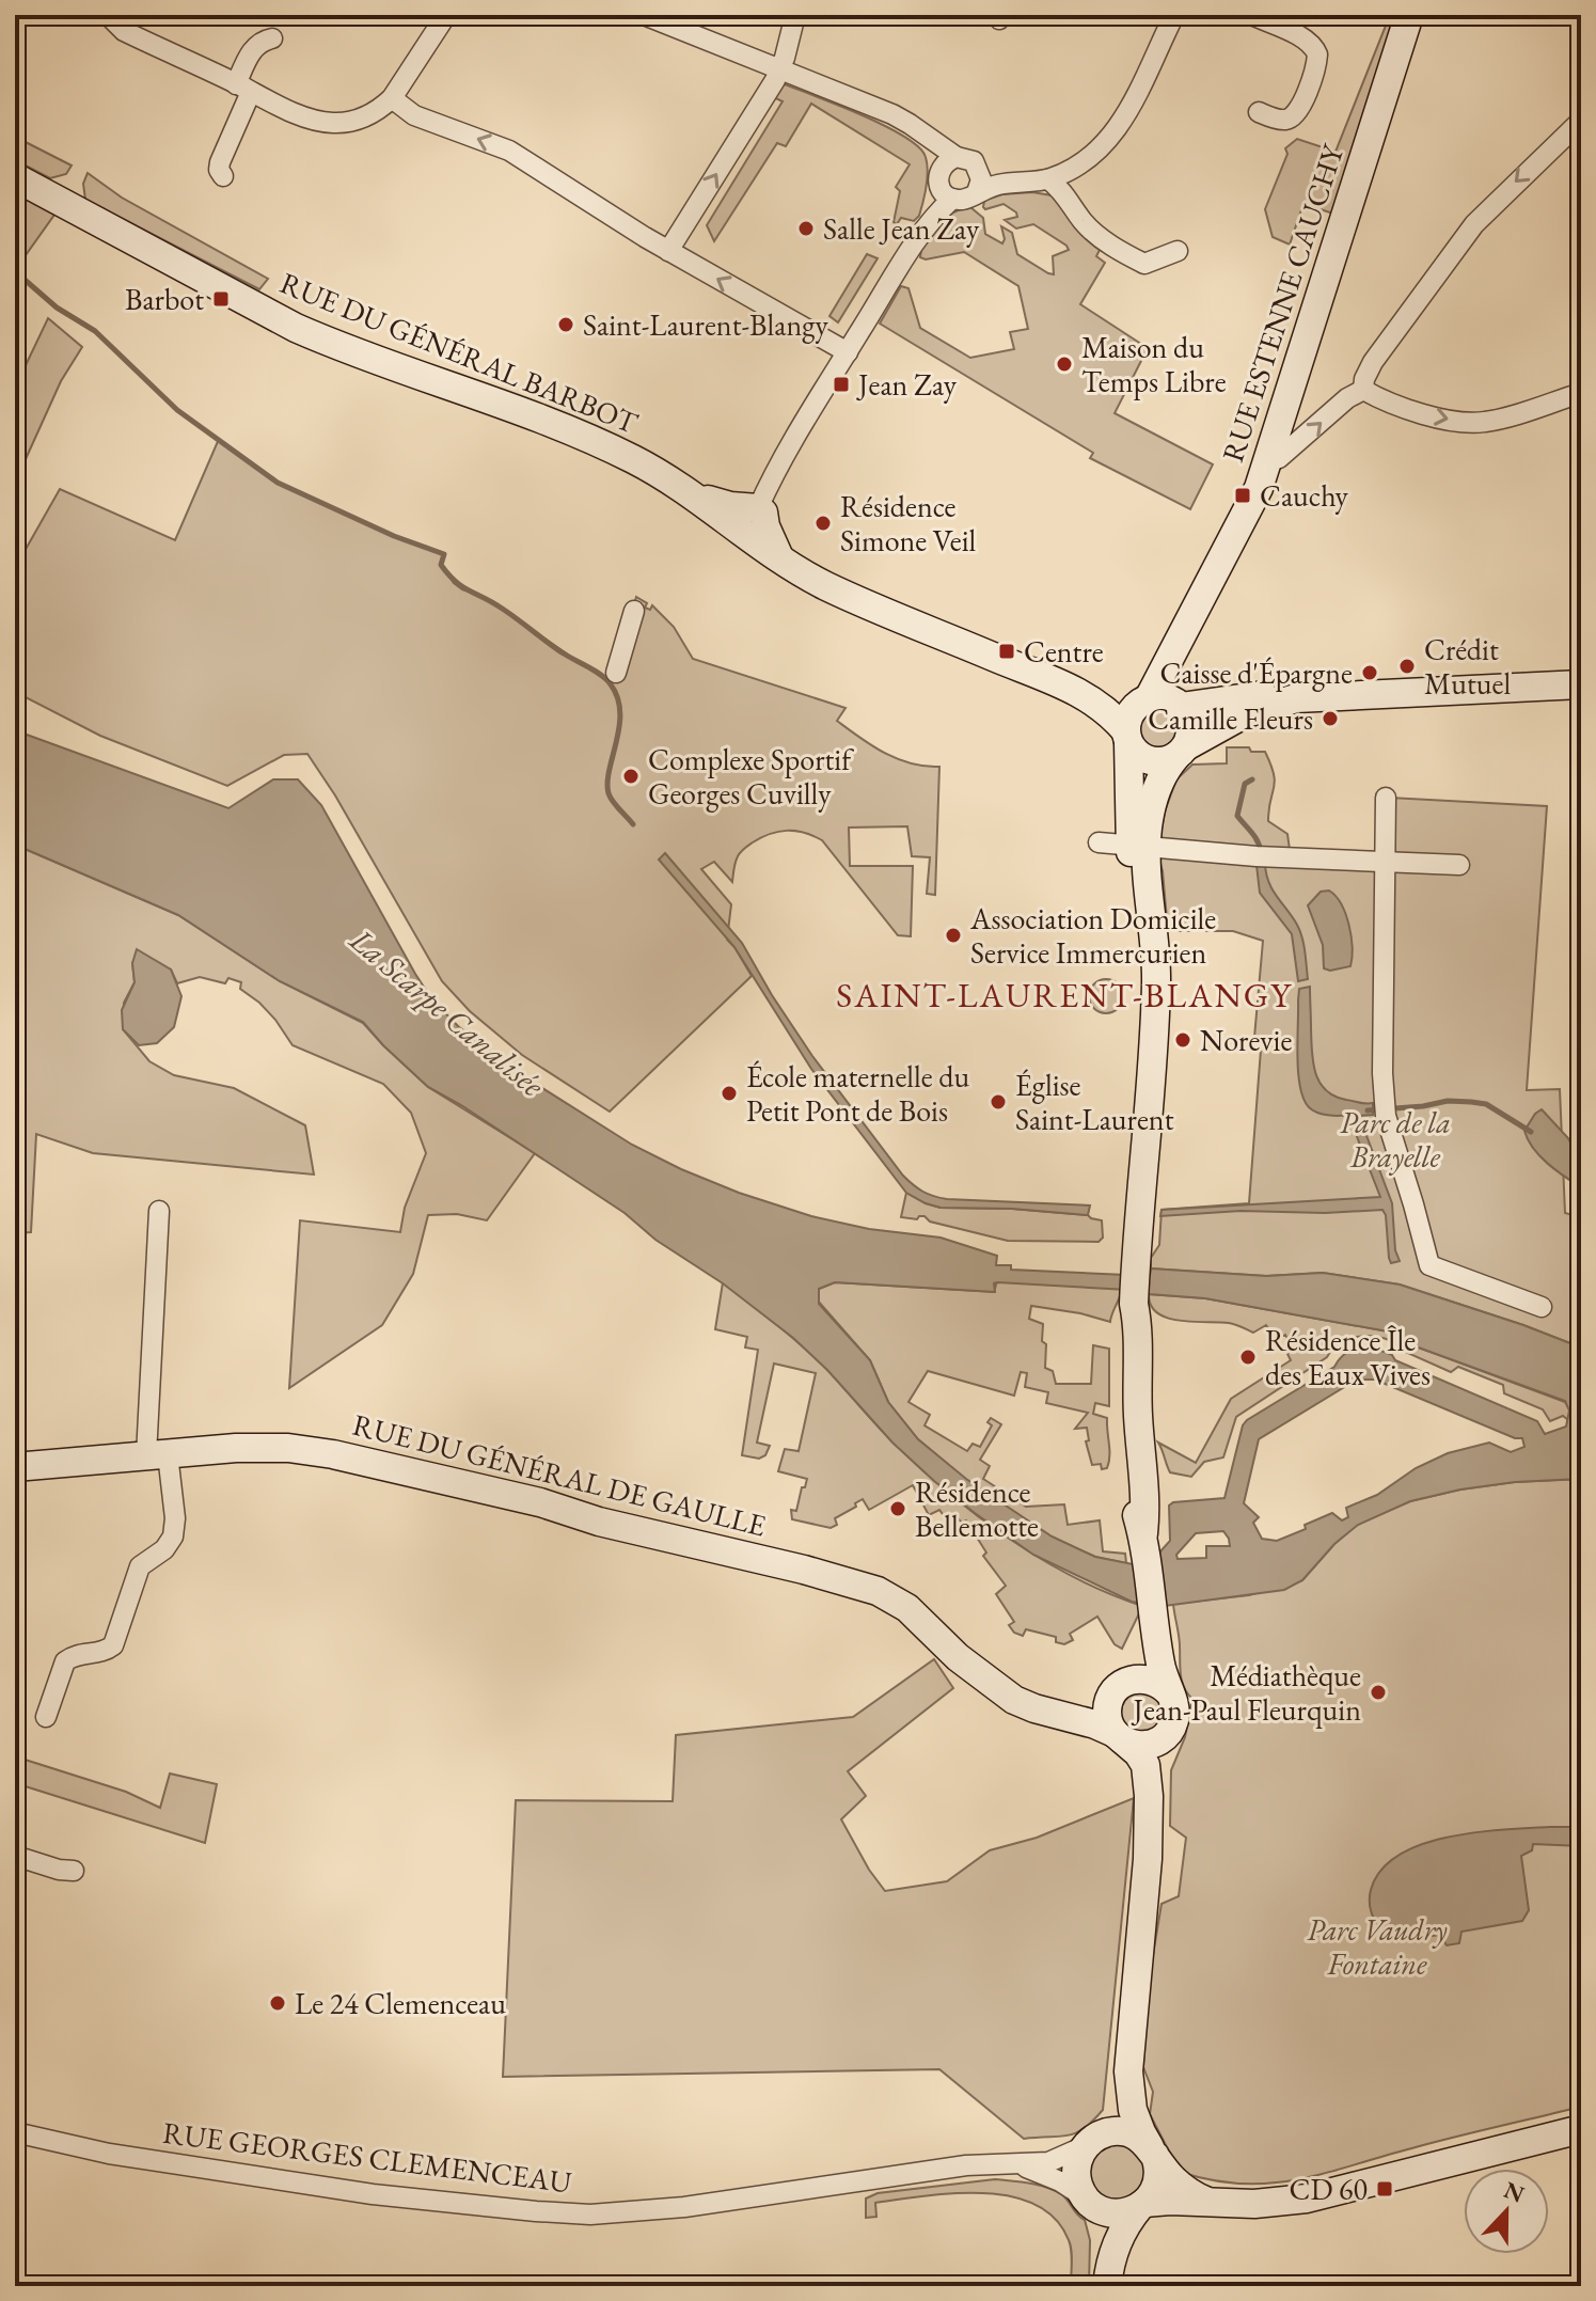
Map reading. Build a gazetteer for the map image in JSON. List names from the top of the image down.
{
  "streets": {
    "main road": ["RUE ESTENNE CAUCHY", "RUE DU GÉNÉRAL BARBOT", "RUE DU GÉNÉRAL DE GAULLE"],
    "street": ["RUE GEORGES CLEMENCEAU"]
  },
  "districts": ["SAINT-LAURENT-BLANGY"],
  "water": ["La Scarpe Canalisée"],
  "parks": ["Parc de la Brayelle", "Parc Vaudry Fontaine"],
  "places": {
    "other": [
      "Salle Jean Zay",
      "Saint-Laurent-Blangy",
      "Maison du Temps Libre",
      "Résidence Simone Veil",
      "Crédit Mutuel",
      "Caisse d'Épargne",
      "Camille Fleurs",
      "Complexe Sportif Georges Cuvilly",
      "Association Domicile Service Immercurien",
      "Norevie",
      "École maternelle du Petit Pont de Bois",
      "Église Saint-Laurent",
      "Résidence Île des Eaux Vives",
      "Résidence Bellemotte",
      "Médiathèque Jean-Paul Fleurquin",
      "Le 24 Clemenceau"
    ],
    "transit": [
      "Barbot",
      "Jean Zay",
      "Cauchy",
      "Centre",
      "CD 60"
    ]
  },
  "north": "top"
}
